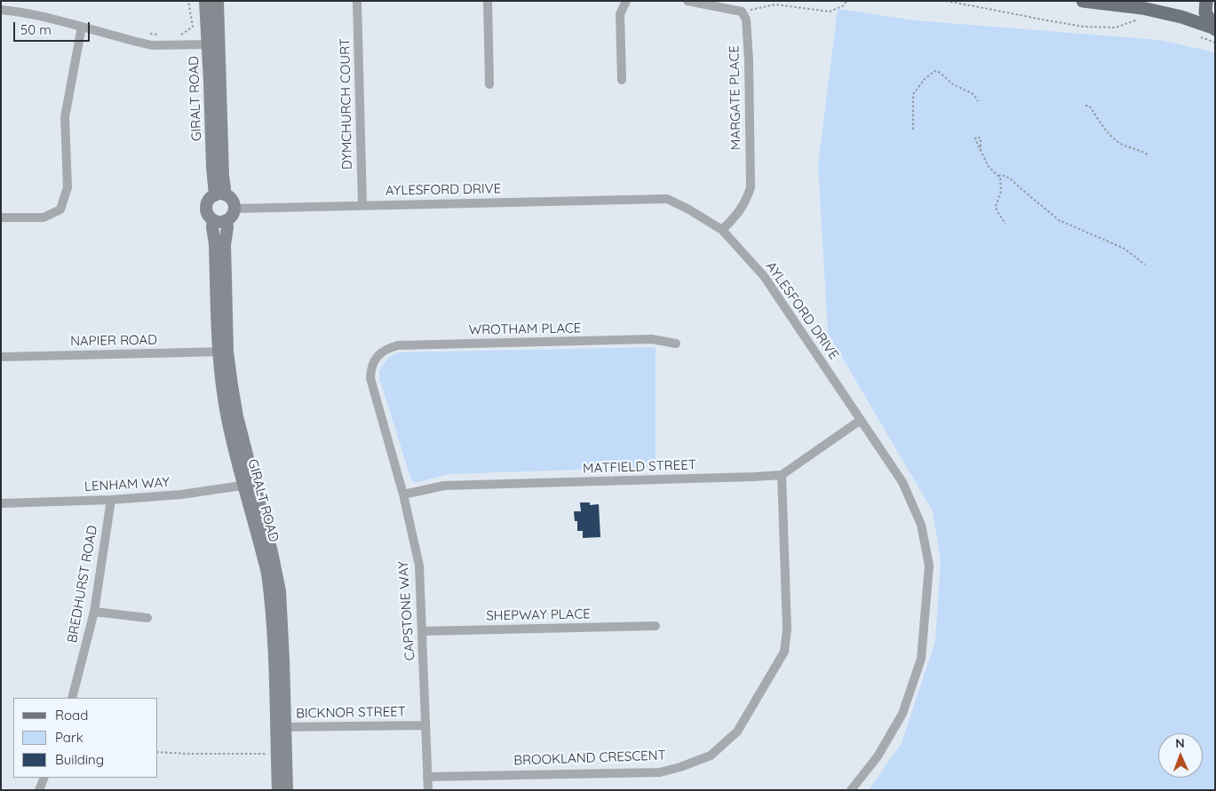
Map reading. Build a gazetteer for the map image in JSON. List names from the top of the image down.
{
  "streets": {
    "street": [
      "MARGATE PLACE",
      "GIRALT ROAD",
      "DYMCHURCH COURT",
      "AYLESFORD DRIVE",
      "WROTHAM PLACE",
      "NAPIER ROAD",
      "MATFIELD STREET",
      "LENHAM WAY",
      "BREDHURST ROAD",
      "CAPSTONE WAY",
      "SHEPWAY PLACE",
      "BICKNOR STREET",
      "BROOKLAND CRESCENT"
    ]
  },
  "crossings": [
    ["MARGATE PLACE", "AYLESFORD DRIVE"],
    ["GIRALT ROAD", "AYLESFORD DRIVE"],
    ["GIRALT ROAD", "NAPIER ROAD"],
    ["GIRALT ROAD", "LENHAM WAY"],
    ["GIRALT ROAD", "BICKNOR STREET"],
    ["DYMCHURCH COURT", "AYLESFORD DRIVE"],
    ["AYLESFORD DRIVE", "MATFIELD STREET"],
    ["WROTHAM PLACE", "CAPSTONE WAY"],
    ["MATFIELD STREET", "CAPSTONE WAY"],
    ["MATFIELD STREET", "BROOKLAND CRESCENT"],
    ["LENHAM WAY", "BREDHURST ROAD"],
    ["CAPSTONE WAY", "SHEPWAY PLACE"],
    ["CAPSTONE WAY", "BICKNOR STREET"],
    ["CAPSTONE WAY", "BROOKLAND CRESCENT"]
  ],
  "legend": ["Road", "Park", "Building"],
  "scale_bar": "50 m",
  "north": "top"
}
